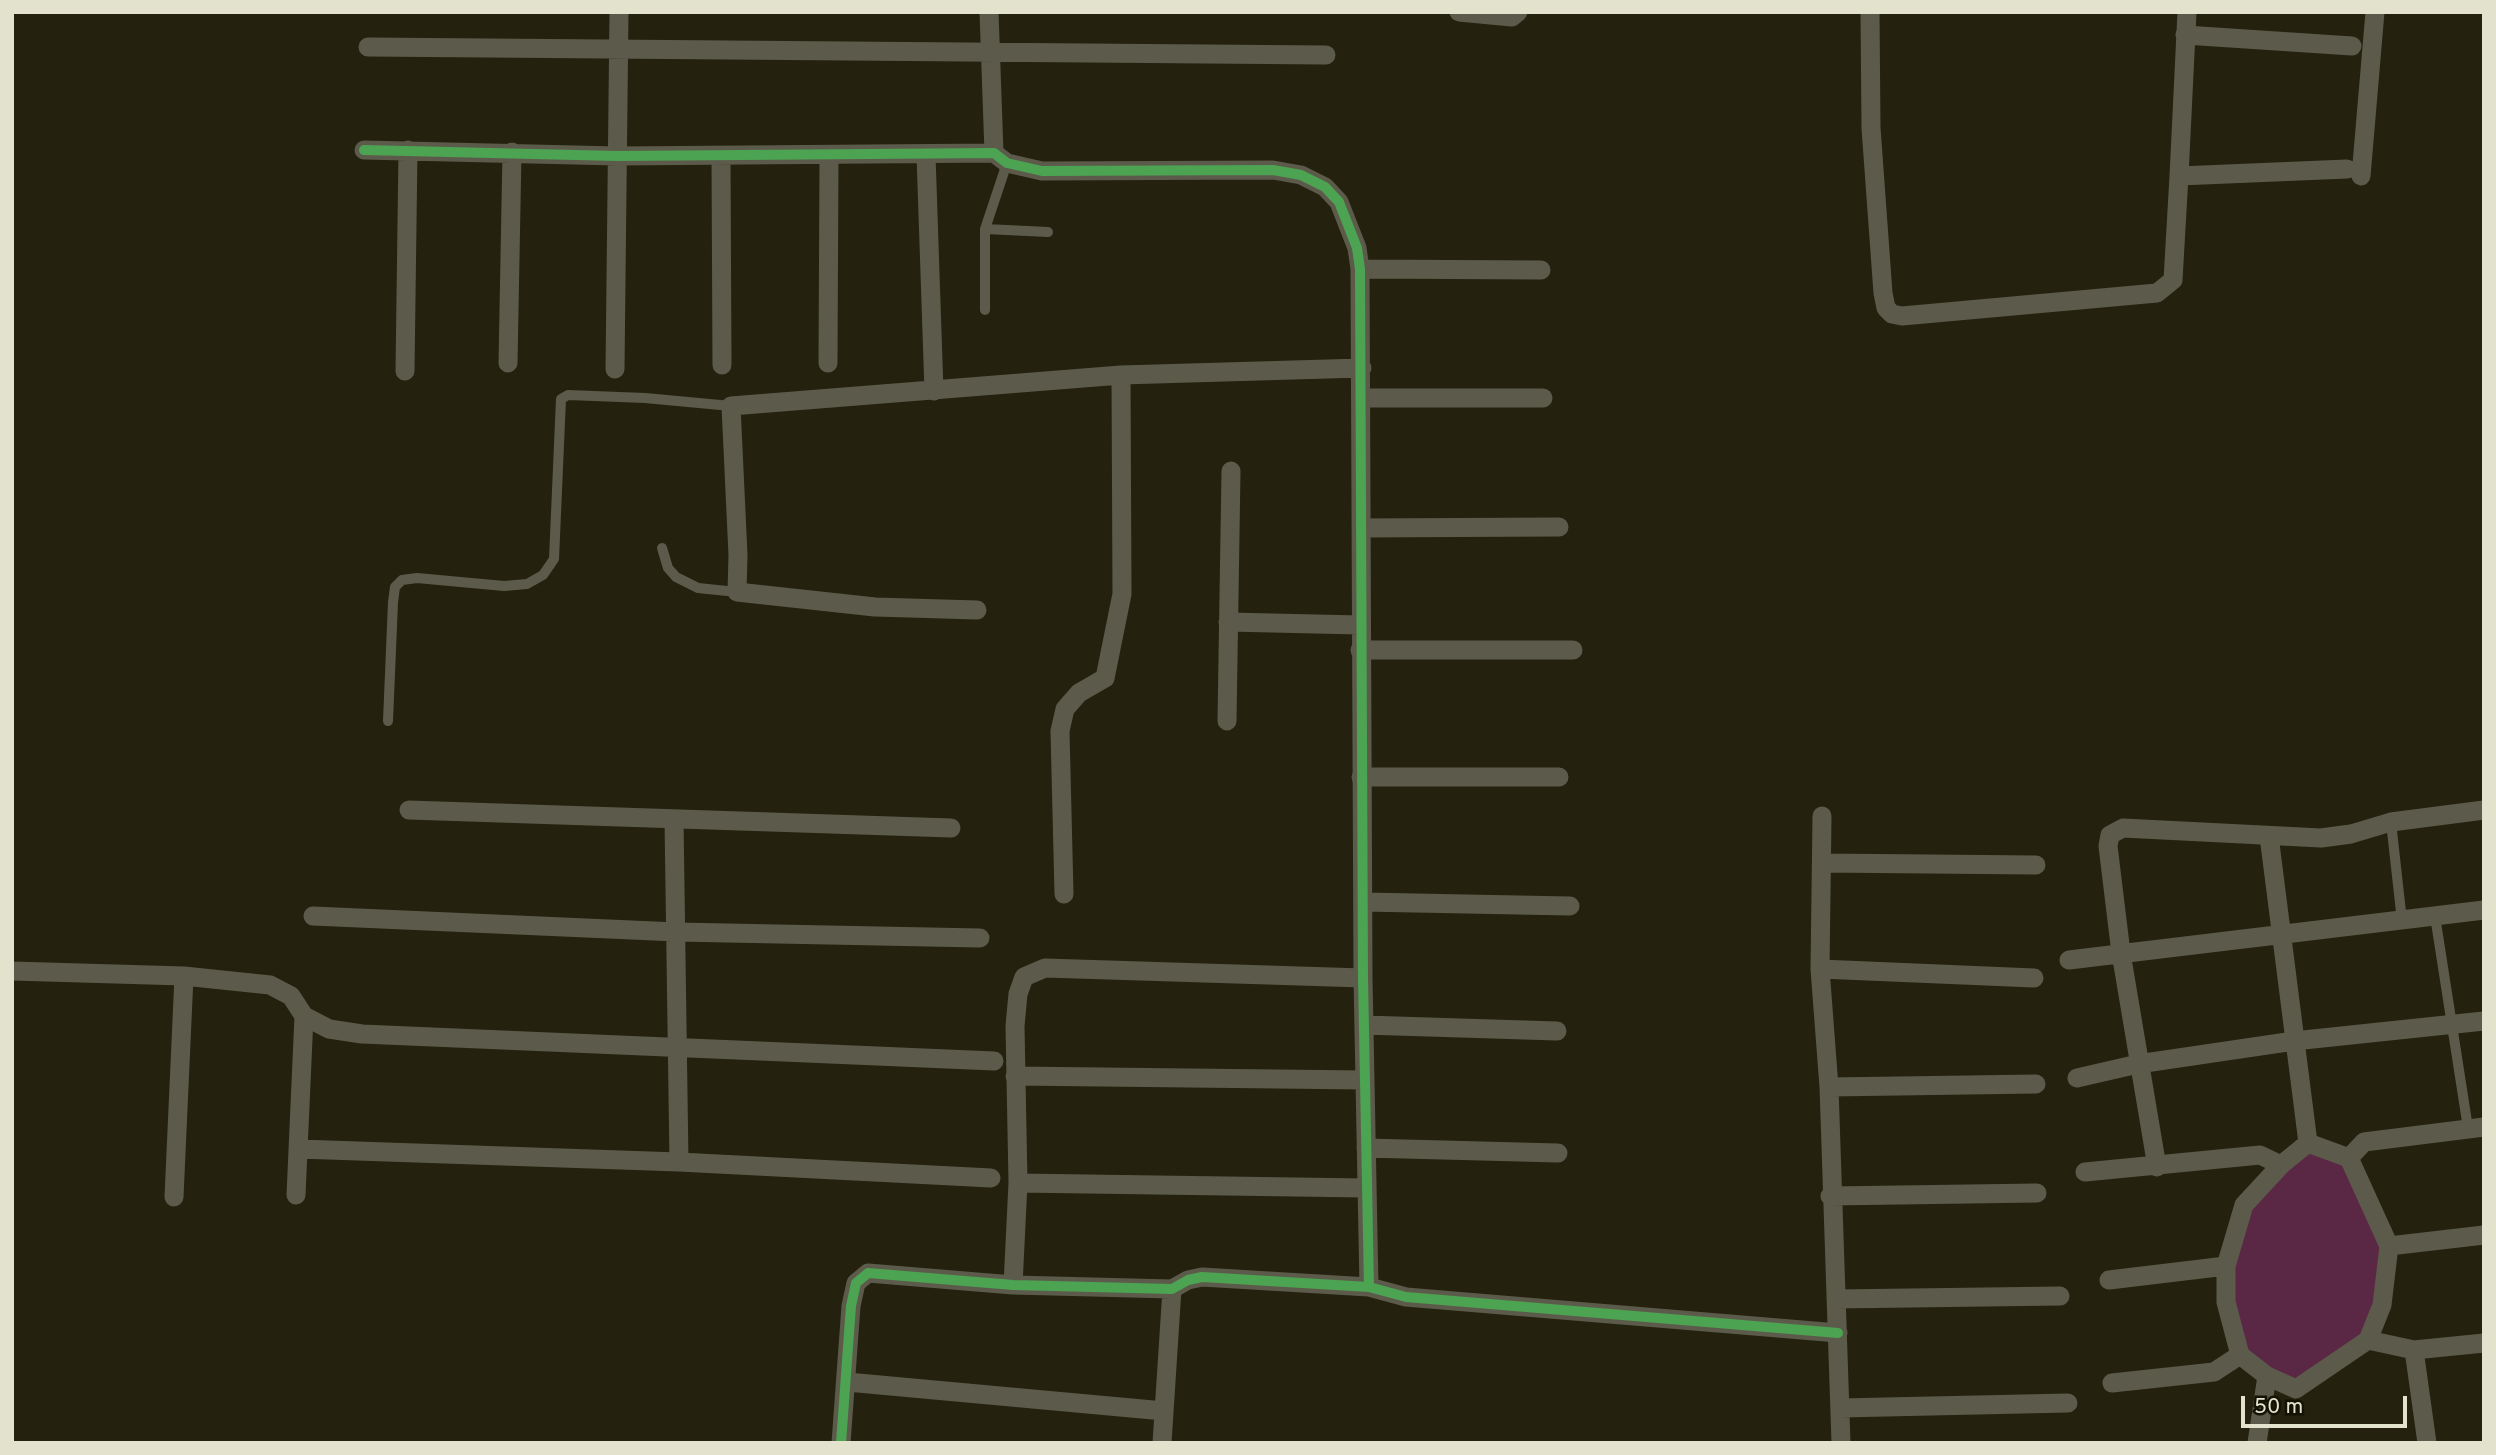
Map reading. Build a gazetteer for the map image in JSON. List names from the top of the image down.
{
  "scale_bar": "50 m"
}
